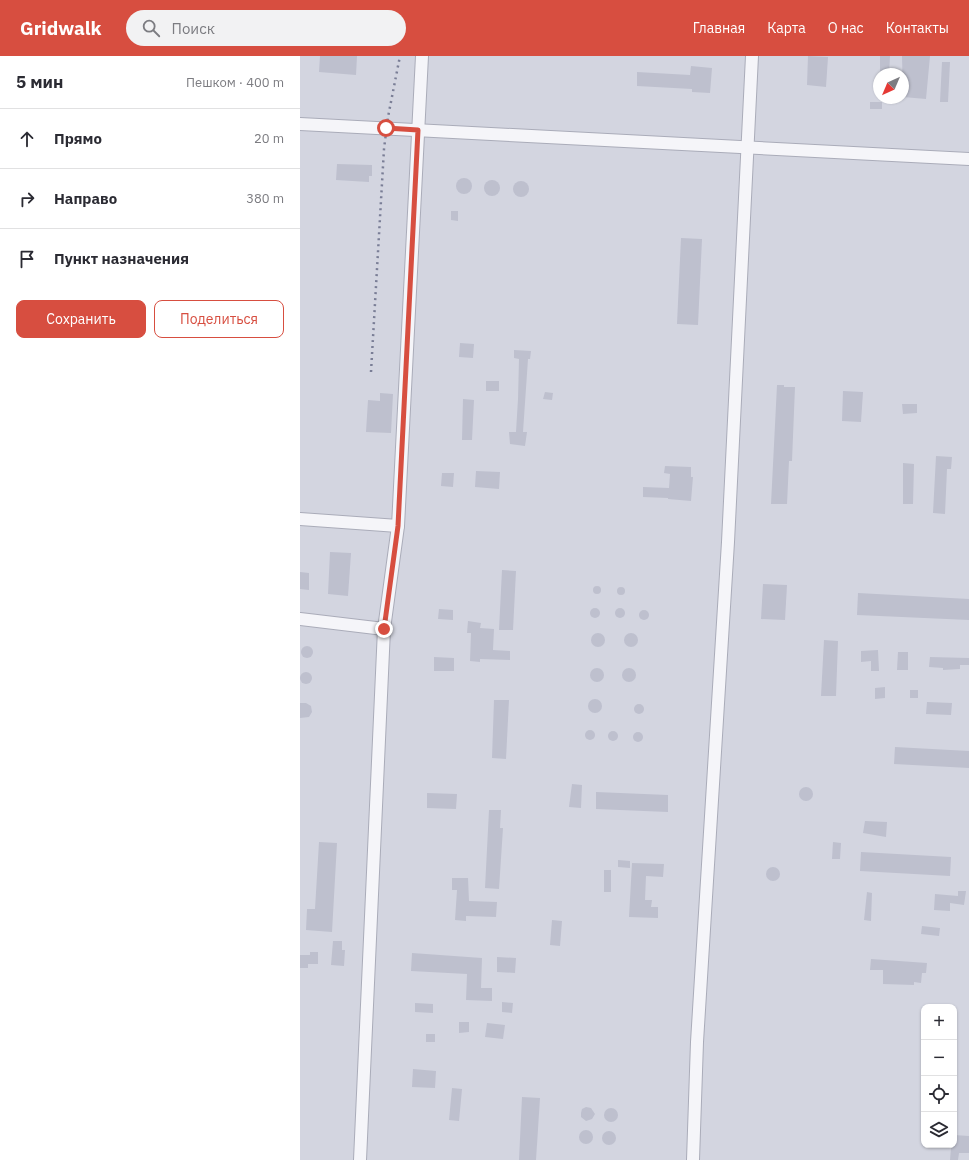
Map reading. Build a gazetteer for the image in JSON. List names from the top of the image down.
{
  "north": "bottom left",
  "page": {
    "header": "Gridwalk",
    "search": "Поиск",
    "nav": [
      "Главная",
      "Карта",
      "О нас",
      "Контакты"
    ],
    "heading": ["5 мин", "Пешком · 400 m"],
    "list": [
      ["Прямо", "20 m"],
      ["Направо", "380 m"],
      "Пункт назначения"
    ],
    "buttons": ["Сохранить", "Поделиться"],
    "map_buttons": ["+", "−"]
  }
}
